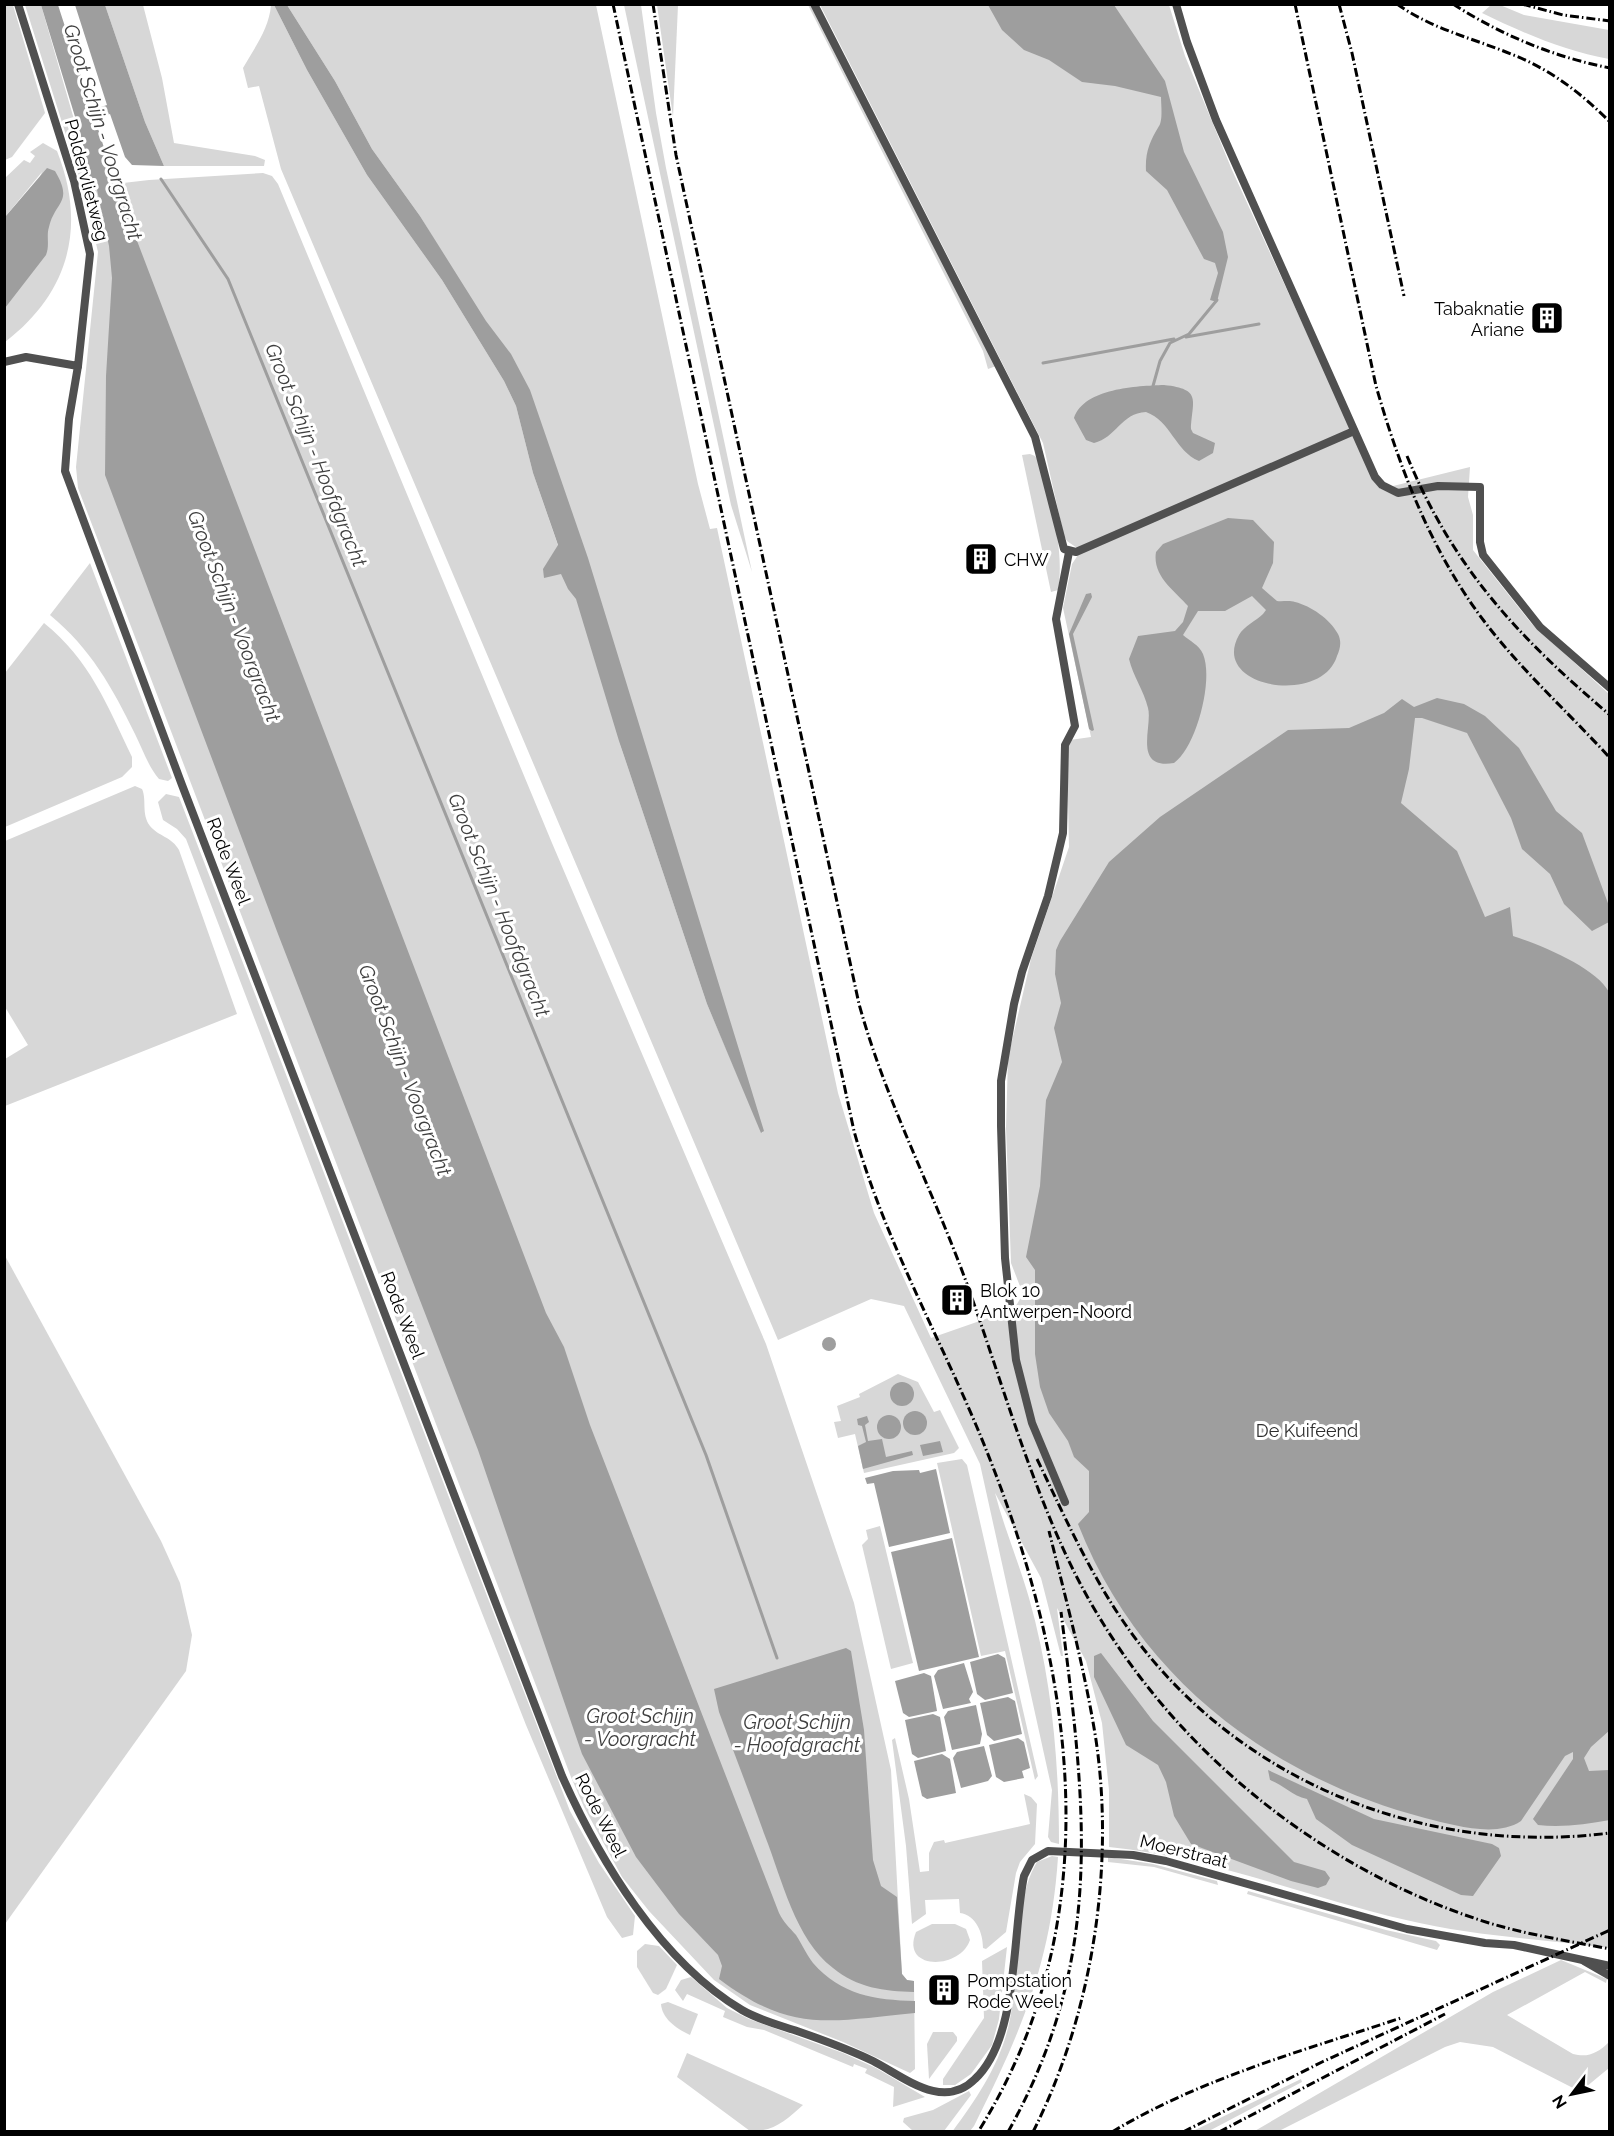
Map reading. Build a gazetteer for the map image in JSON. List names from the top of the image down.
{
  "streets": {
    "street": ["Poldervlietweg", "Rode Weel", "Moerstraat"]
  },
  "crossings": [
    ["Poldervlietweg", "Rode Weel"],
    ["Rode Weel", "Moerstraat"]
  ],
  "water": ["Groot Schijn - Voorgracht", "Groot Schijn - Hoofdgracht"],
  "parks": ["De Kuifeend"],
  "places": {
    "building": [
      "Tabaknatie Ariane",
      "CHW",
      "Blok 10 Antwerpen-Noord",
      "Pompstation Rode Weel"
    ]
  },
  "north": "bottom left"
}
